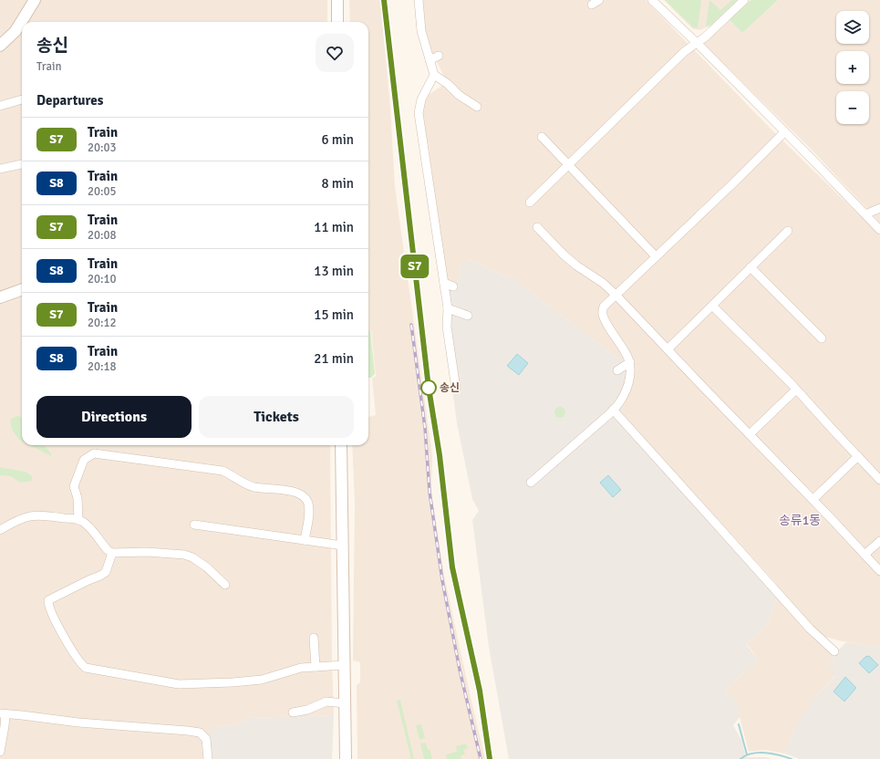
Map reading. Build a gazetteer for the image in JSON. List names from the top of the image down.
{
  "districts": ["송류1동"],
  "places": ["송신"],
  "page": {
    "on_map": "S7",
    "map_buttons": ["+", "−"],
    "heading": [
      ["송신", "Train"],
      "Departures"
    ],
    "list": [
      {
        "mark": "S7",
        "name": "Train",
        "note": "20:03",
        "value": "6 min"
      },
      {
        "mark": "S8",
        "name": "Train",
        "note": "20:05",
        "value": "8 min"
      },
      {
        "mark": "S7",
        "name": "Train",
        "note": "20:08",
        "value": "11 min"
      },
      {
        "mark": "S8",
        "name": "Train",
        "note": "20:10",
        "value": "13 min"
      },
      {
        "mark": "S7",
        "name": "Train",
        "note": "20:12",
        "value": "15 min"
      },
      {
        "mark": "S8",
        "name": "Train",
        "note": "20:18",
        "value": "21 min"
      }
    ],
    "buttons": ["Directions", "Tickets"]
  }
}
